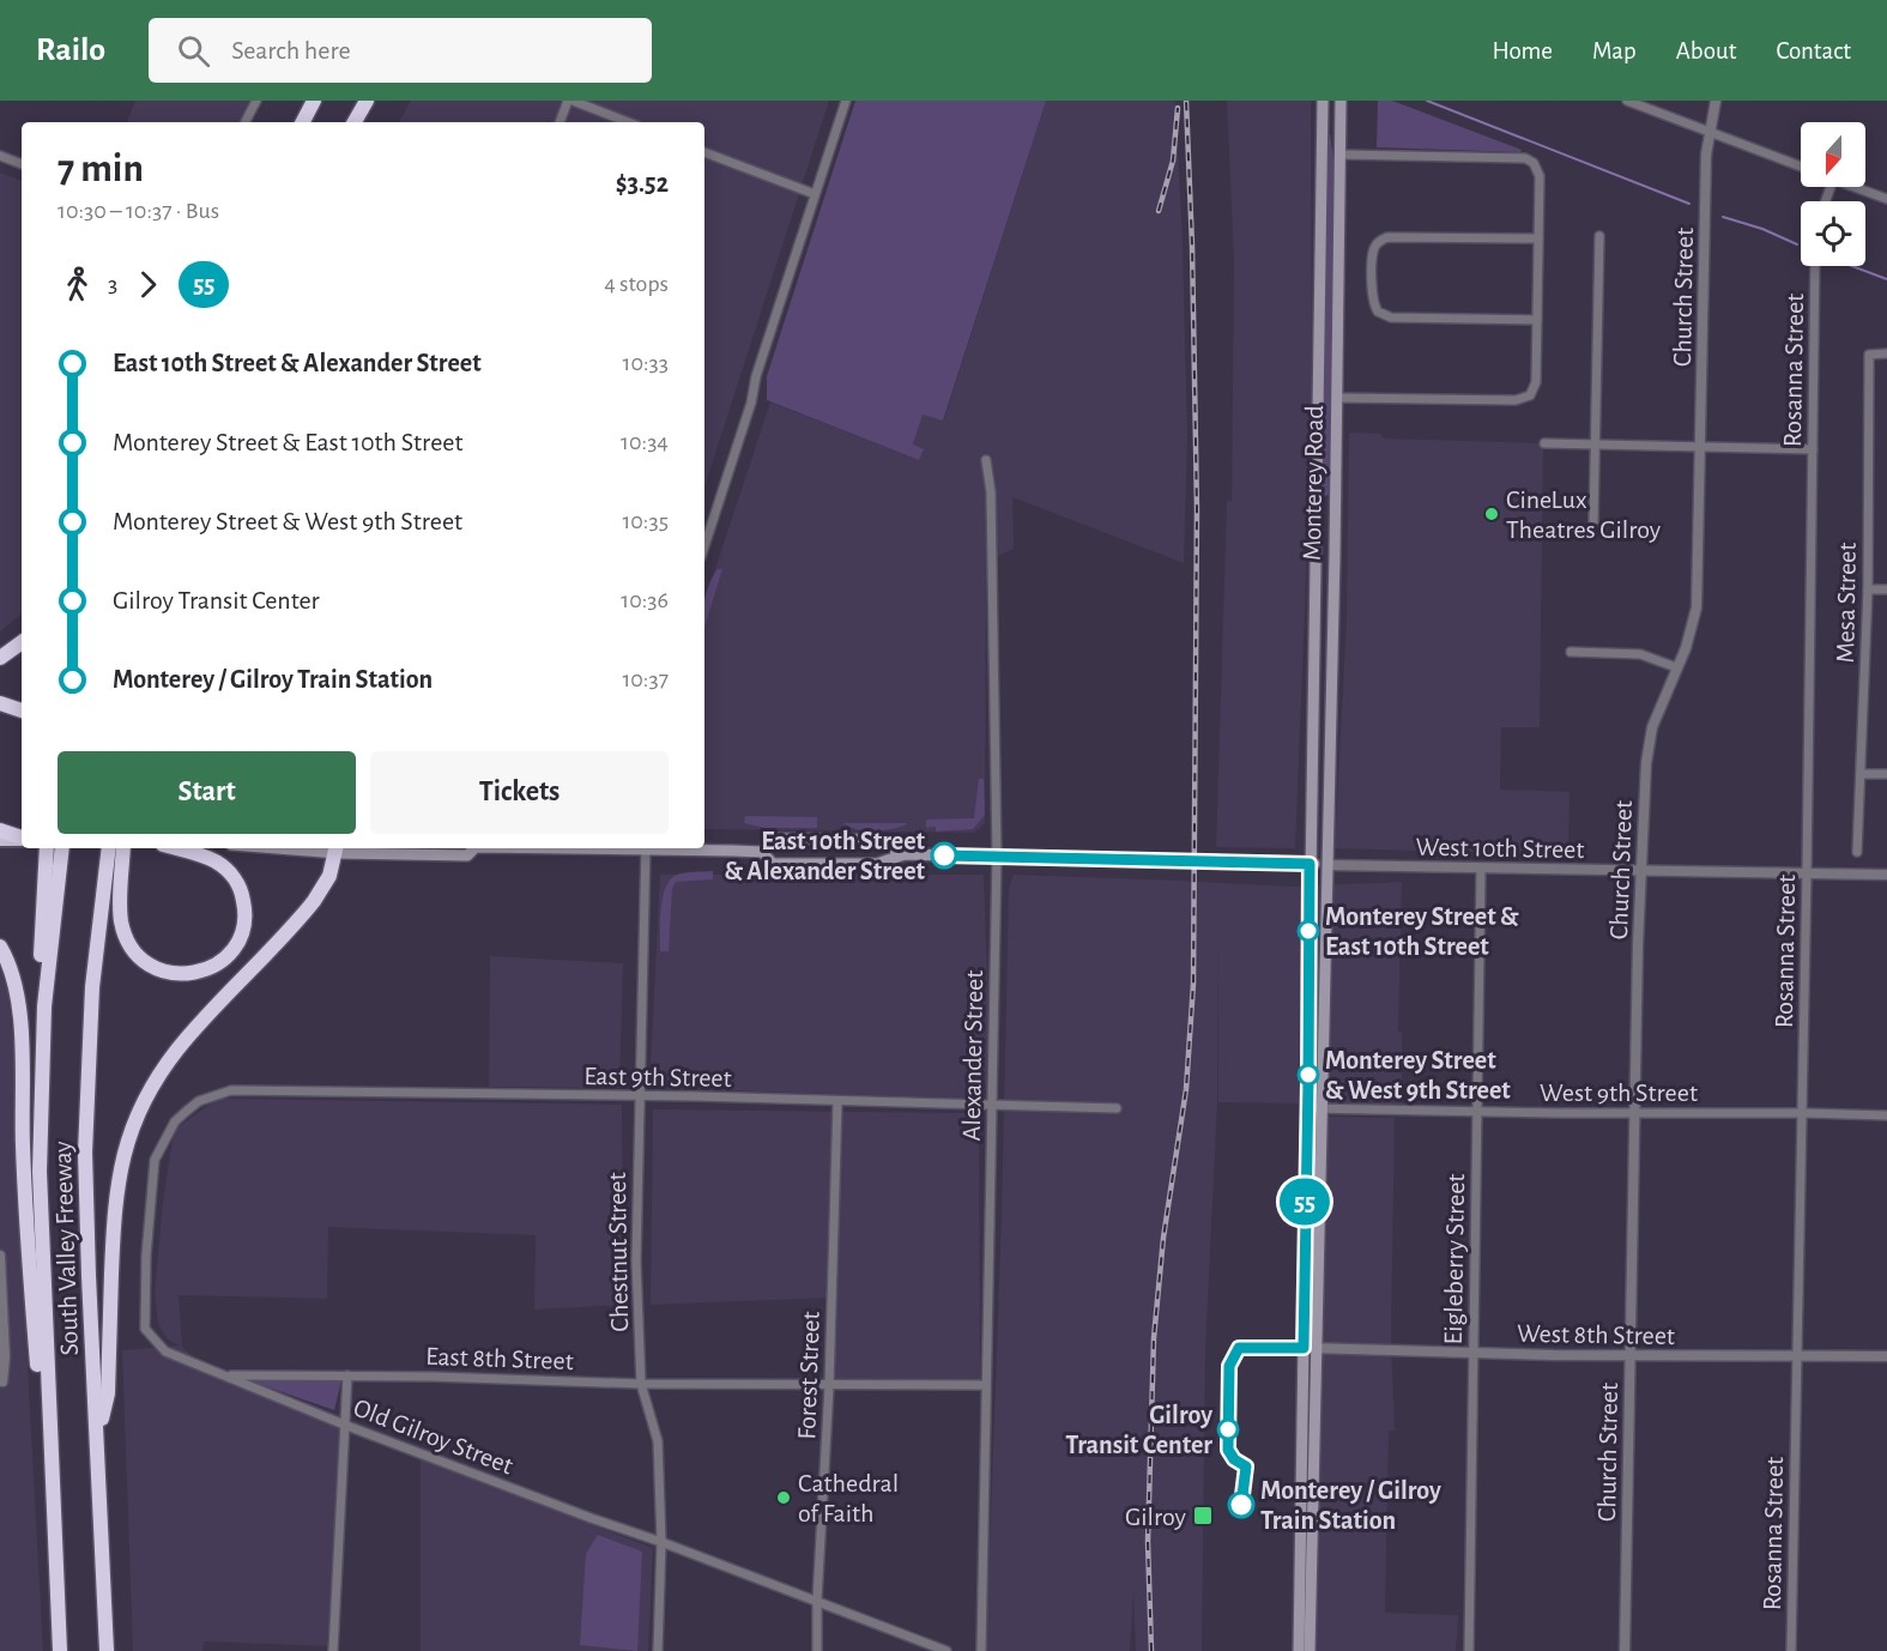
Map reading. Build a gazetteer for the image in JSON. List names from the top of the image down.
{
  "streets": {
    "highway": ["South Valley Freeway"],
    "main road": ["Monterey Road"],
    "street": [
      "Church Street",
      "Rosanna Street",
      "Mesa Street",
      "West 10th Street",
      "Alexander Street",
      "East 9th Street",
      "West 9th Street",
      "Chestnut Street",
      "Eigleberry Street",
      "West 8th Street",
      "East 8th Street",
      "Forest Street",
      "Old Gilroy Street"
    ]
  },
  "crossings": [
    ["Church Street", "West 10th Street"],
    ["Church Street", "West 9th Street"],
    ["Church Street", "West 8th Street"],
    ["Rosanna Street", "West 10th Street"],
    ["Rosanna Street", "West 9th Street"],
    ["Rosanna Street", "West 8th Street"],
    ["Monterey Road", "West 10th Street"],
    ["Monterey Road", "West 9th Street"],
    ["Monterey Road", "West 8th Street"],
    ["West 10th Street", "Eigleberry Street"],
    ["Alexander Street", "East 9th Street"],
    ["Alexander Street", "East 8th Street"],
    ["East 9th Street", "Chestnut Street"],
    ["East 9th Street", "Forest Street"],
    ["East 9th Street", "Old Gilroy Street"],
    ["West 9th Street", "Eigleberry Street"],
    ["Chestnut Street", "East 8th Street"],
    ["Chestnut Street", "Old Gilroy Street"],
    ["Eigleberry Street", "West 8th Street"],
    ["East 8th Street", "Forest Street"],
    ["East 8th Street", "Old Gilroy Street"],
    ["Forest Street", "Old Gilroy Street"]
  ],
  "places": {
    "other": [
      "CineLux Theatres Gilroy",
      "East 10th Street & Alexander Street",
      "Monterey Street & East 10th Street",
      "Monterey Street & West 9th Street",
      "Gilroy Transit Center",
      "Cathedral of Faith",
      "Monterey / Gilroy Train Station"
    ],
    "transit": ["Gilroy"]
  },
  "lines": ["bus line 55"],
  "north": "bottom",
  "page": {
    "header": "Railo",
    "search": "Search here",
    "nav": [
      "Home",
      "Map",
      "About",
      "Contact"
    ],
    "on_map": "55",
    "heading": ["7 min", "10:30 – 10:37 · Bus", "$3.52"],
    "legs": ["3", "55", "4 stops"],
    "list": [
      {
        "name": "East 10th Street & Alexander Street",
        "value": "10:33"
      },
      {
        "name": "Monterey Street & East 10th Street",
        "value": "10:34"
      },
      {
        "name": "Monterey Street & West 9th Street",
        "value": "10:35"
      },
      {
        "name": "Gilroy Transit Center",
        "value": "10:36"
      },
      {
        "name": "Monterey / Gilroy Train Station",
        "value": "10:37"
      }
    ],
    "buttons": ["Start", "Tickets"]
  }
}
